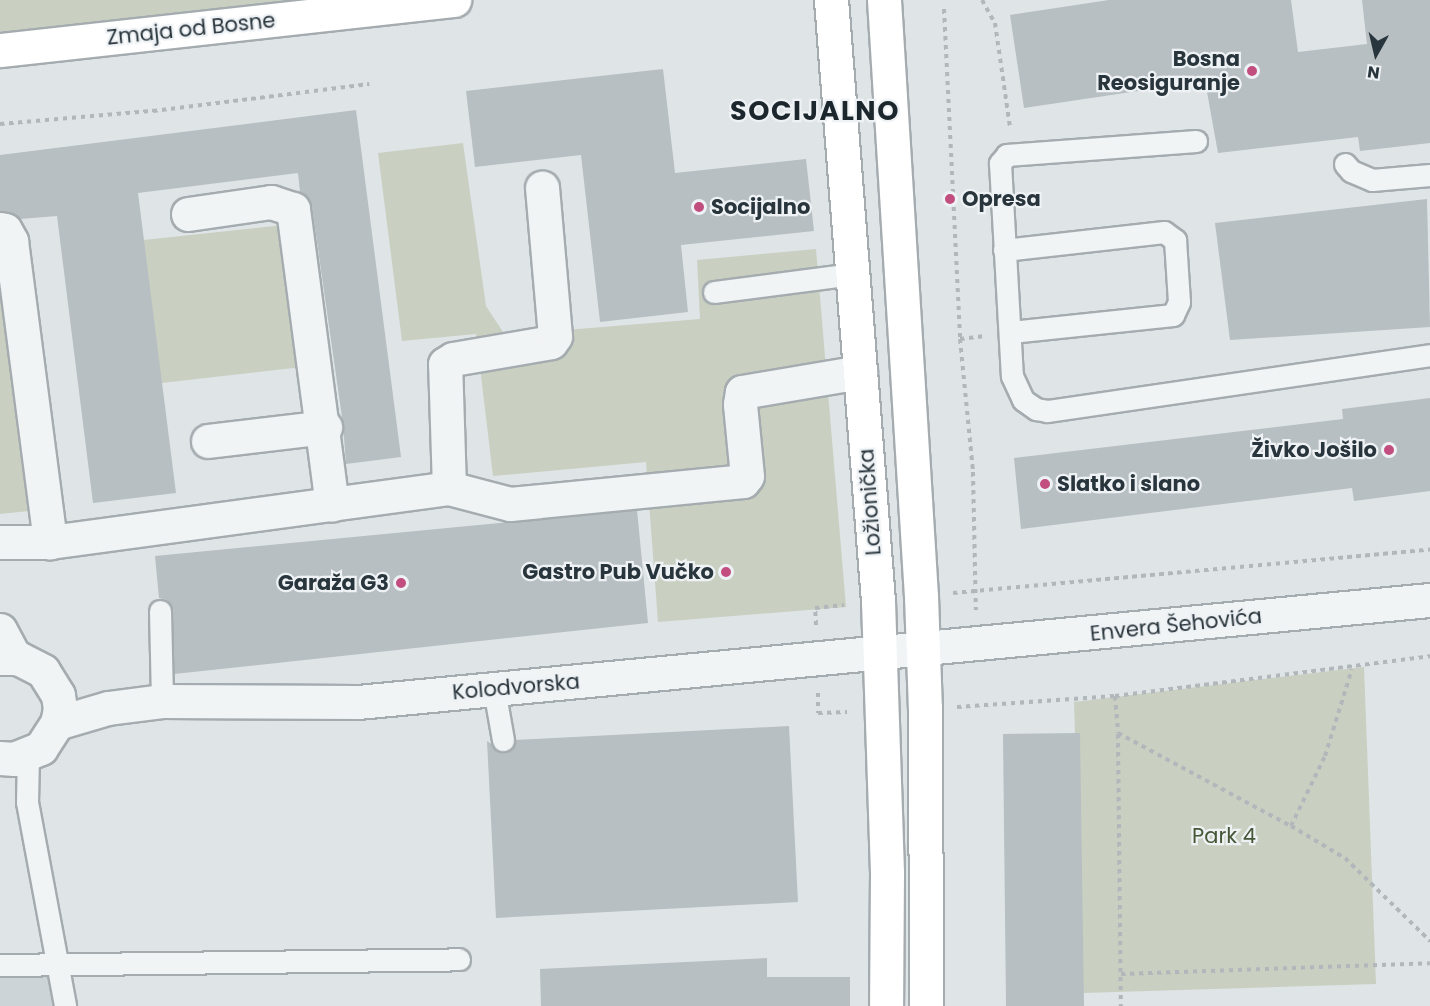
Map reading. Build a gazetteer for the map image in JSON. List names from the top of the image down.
{
  "streets": {
    "street": [
      "Zmaja od Bosne",
      "Ložionička",
      "Envera Šehovića",
      "Kolodvorska"
    ]
  },
  "crossings": [
    ["Ložionička", "Kolodvorska"],
    ["Envera Šehovića", "Kolodvorska"]
  ],
  "districts": ["SOCIJALNO"],
  "parks": ["Park 4"],
  "places": [
    "Bosna Reosiguranje",
    "Opresa",
    "Socijalno",
    "Živko Jošilo",
    "Slatko i slano",
    "Gastro Pub Vučko",
    "Garaža G3"
  ],
  "north": "bottom"
}
